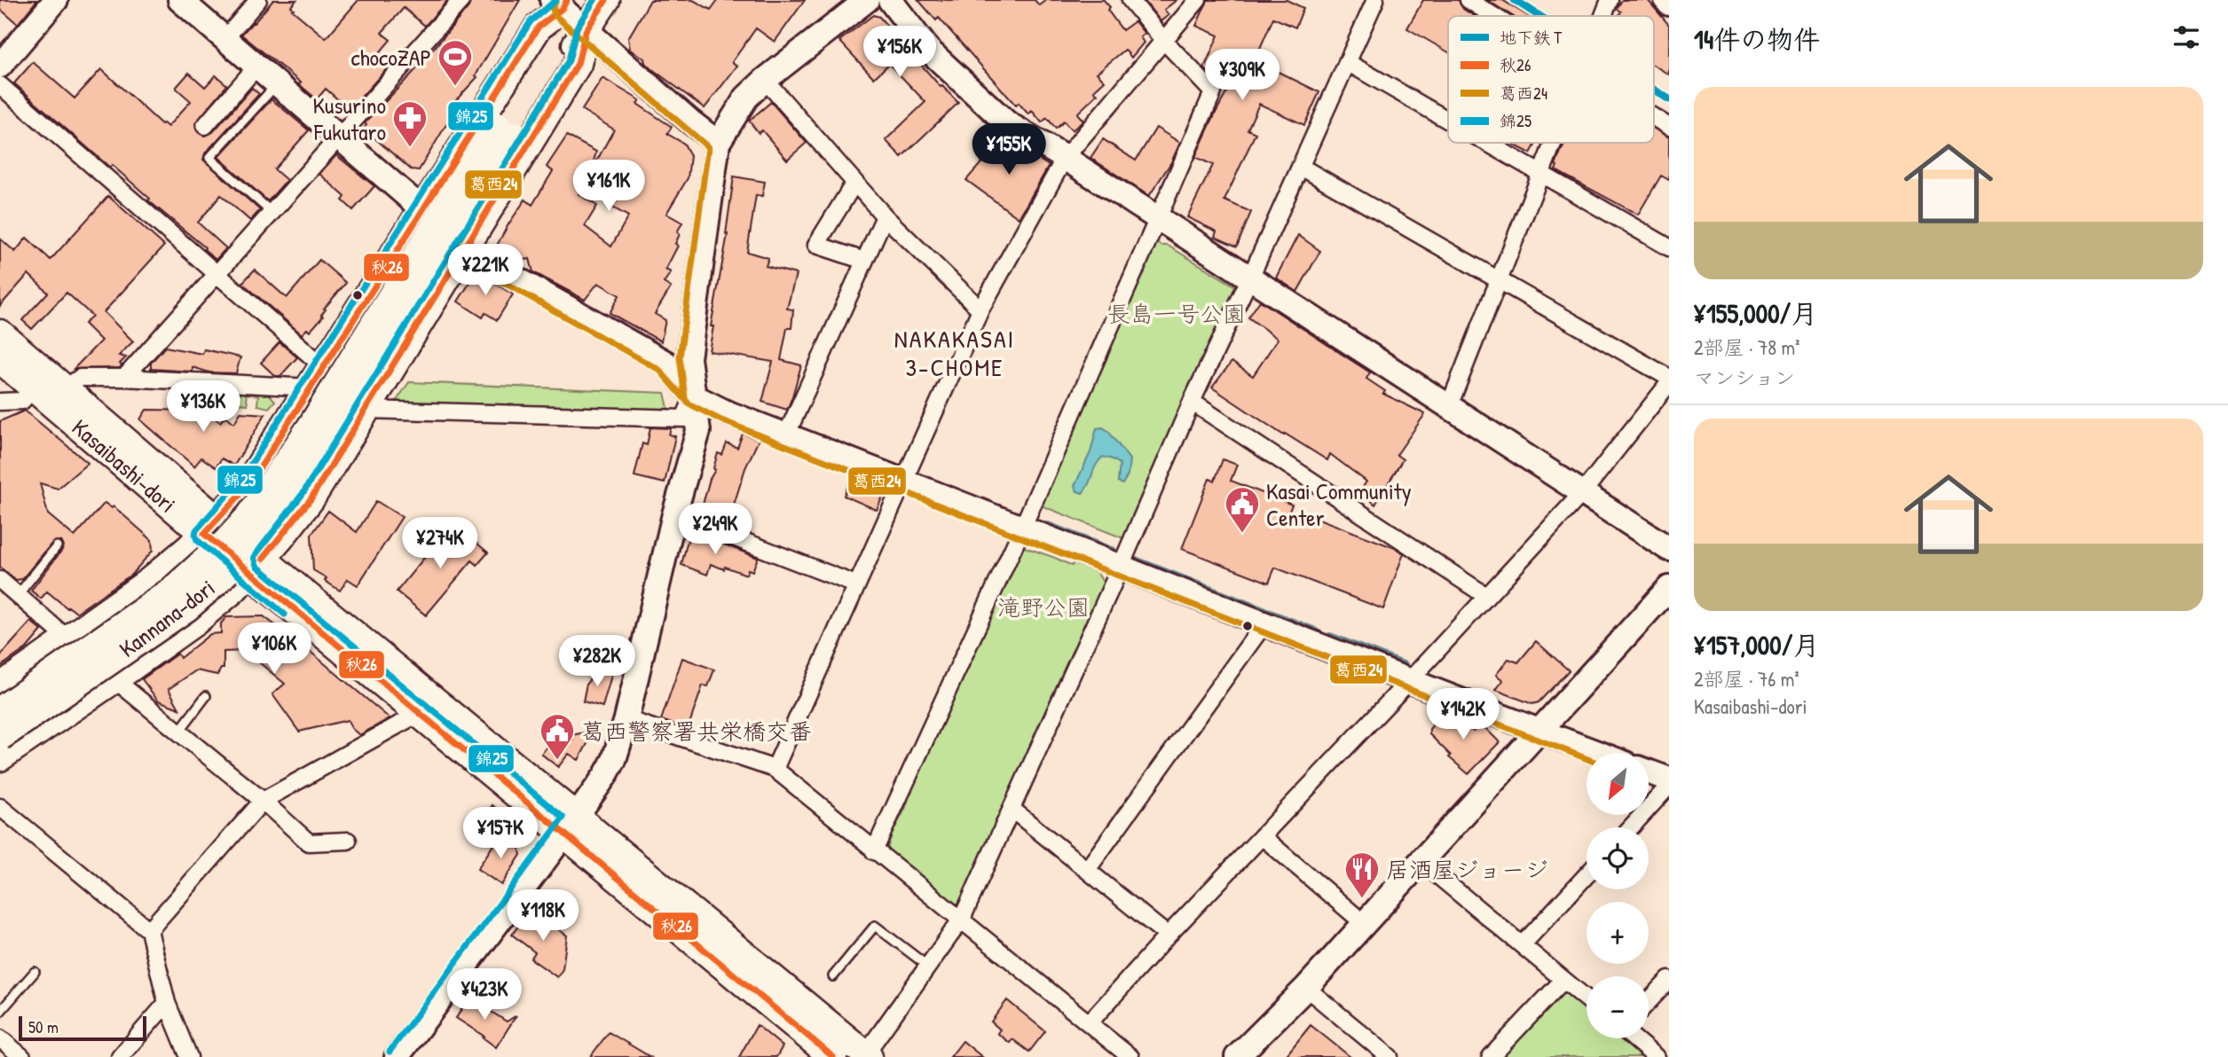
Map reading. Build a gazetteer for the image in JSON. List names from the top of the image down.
{
  "streets": {
    "main road": ["Kasaibashi-dori", "Kannana-dori"]
  },
  "districts": ["NAKAKASAI 3-CHOME"],
  "parks": ["長島一号公園", "滝野公園"],
  "places": {
    "sports": ["chocoZAP"],
    "pharmacy": ["Kusurino Fukutaro"],
    "public building": ["Kasai Community Center", "葛西警察署共栄橋交番"],
    "restaurant": ["居酒屋ジョージ"]
  },
  "lines": [
    "metro line T",
    "transit line 秋26",
    "transit line 葛西24",
    "transit line 錦25"
  ],
  "legend": [
    "地下鉄 T",
    "秋26",
    "葛西24",
    "錦25"
  ],
  "scale_bar": "50 m",
  "north": "bottom left",
  "page": {
    "heading": "14件の物件",
    "price": [
      "¥156K",
      "¥309K",
      "¥155K",
      "¥161K",
      "¥221K",
      "¥136K",
      "¥249K",
      "¥274K",
      "¥106K",
      "¥282K",
      "¥142K",
      "¥157K",
      "¥118K",
      "¥423K"
    ],
    "list": [
      {
        "name": "¥155,000/月",
        "note": "2部屋 · 78 m² · マンション"
      },
      {
        "name": "¥157,000/月",
        "note": "2部屋 · 76 m² · Kasaibashi-dori"
      }
    ],
    "map_buttons": ["+", "−"],
    "scale": "50 m"
  }
}
